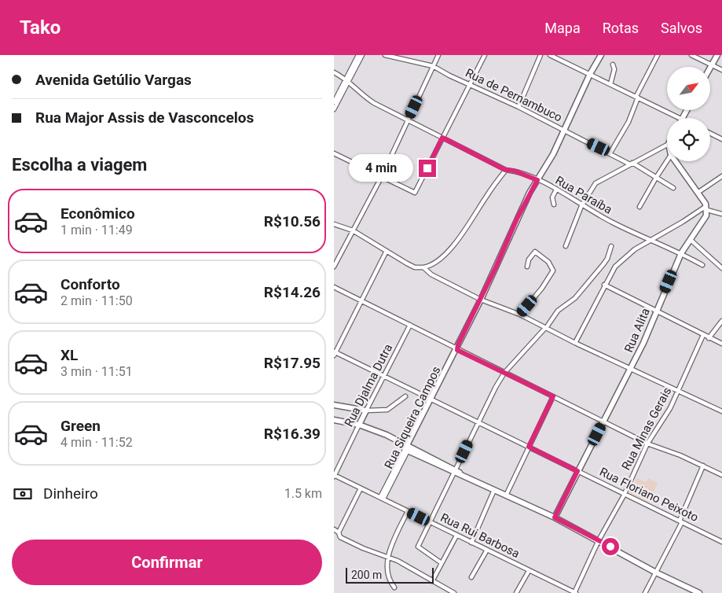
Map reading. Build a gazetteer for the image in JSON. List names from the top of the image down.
{
  "streets": {
    "street": [
      "Rua de Pernambuco",
      "Rua Paraíba",
      "Rua Alita",
      "Rua Djalma Dutra",
      "Rua Siqueira Campos",
      "Rua Minas Gerais",
      "Rua Floriano Peixoto",
      "Rua Rui Barbosa"
    ]
  },
  "crossings": [
    ["Rua de Pernambuco", "Rua Siqueira Campos"],
    ["Rua Paraíba", "Rua Alita"],
    ["Rua Paraíba", "Rua Siqueira Campos"],
    ["Rua Alita", "Rua Floriano Peixoto"],
    ["Rua Djalma Dutra", "Rua Floriano Peixoto"],
    ["Rua Djalma Dutra", "Rua Rui Barbosa"],
    ["Rua Siqueira Campos", "Rua Floriano Peixoto"],
    ["Rua Siqueira Campos", "Rua Rui Barbosa"],
    ["Rua Minas Gerais", "Rua Floriano Peixoto"],
    ["Rua Minas Gerais", "Rua Rui Barbosa"]
  ],
  "scale_bar": "200 m",
  "north": "top right",
  "page": {
    "header": "Tako",
    "nav": ["Mapa", "Rotas", "Salvos"],
    "banner": ["Avenida Getúlio Vargas", "Rua Major Assis de Vasconcelos"],
    "heading": "Escolha a viagem",
    "bubble": "4 min",
    "list": [
      {
        "name": "Econômico",
        "note": "1 min · 11:49",
        "value": "R$10.56"
      },
      {
        "name": "Conforto",
        "note": "2 min · 11:50",
        "value": "R$14.26"
      },
      {
        "name": "XL",
        "note": "3 min · 11:51",
        "value": "R$17.95"
      },
      {
        "name": "Green",
        "note": "4 min · 11:52",
        "value": "R$16.39"
      }
    ],
    "pay": ["Dinheiro", "1.5 km"],
    "buttons": "Confirmar",
    "scale": "200 m"
  }
}
